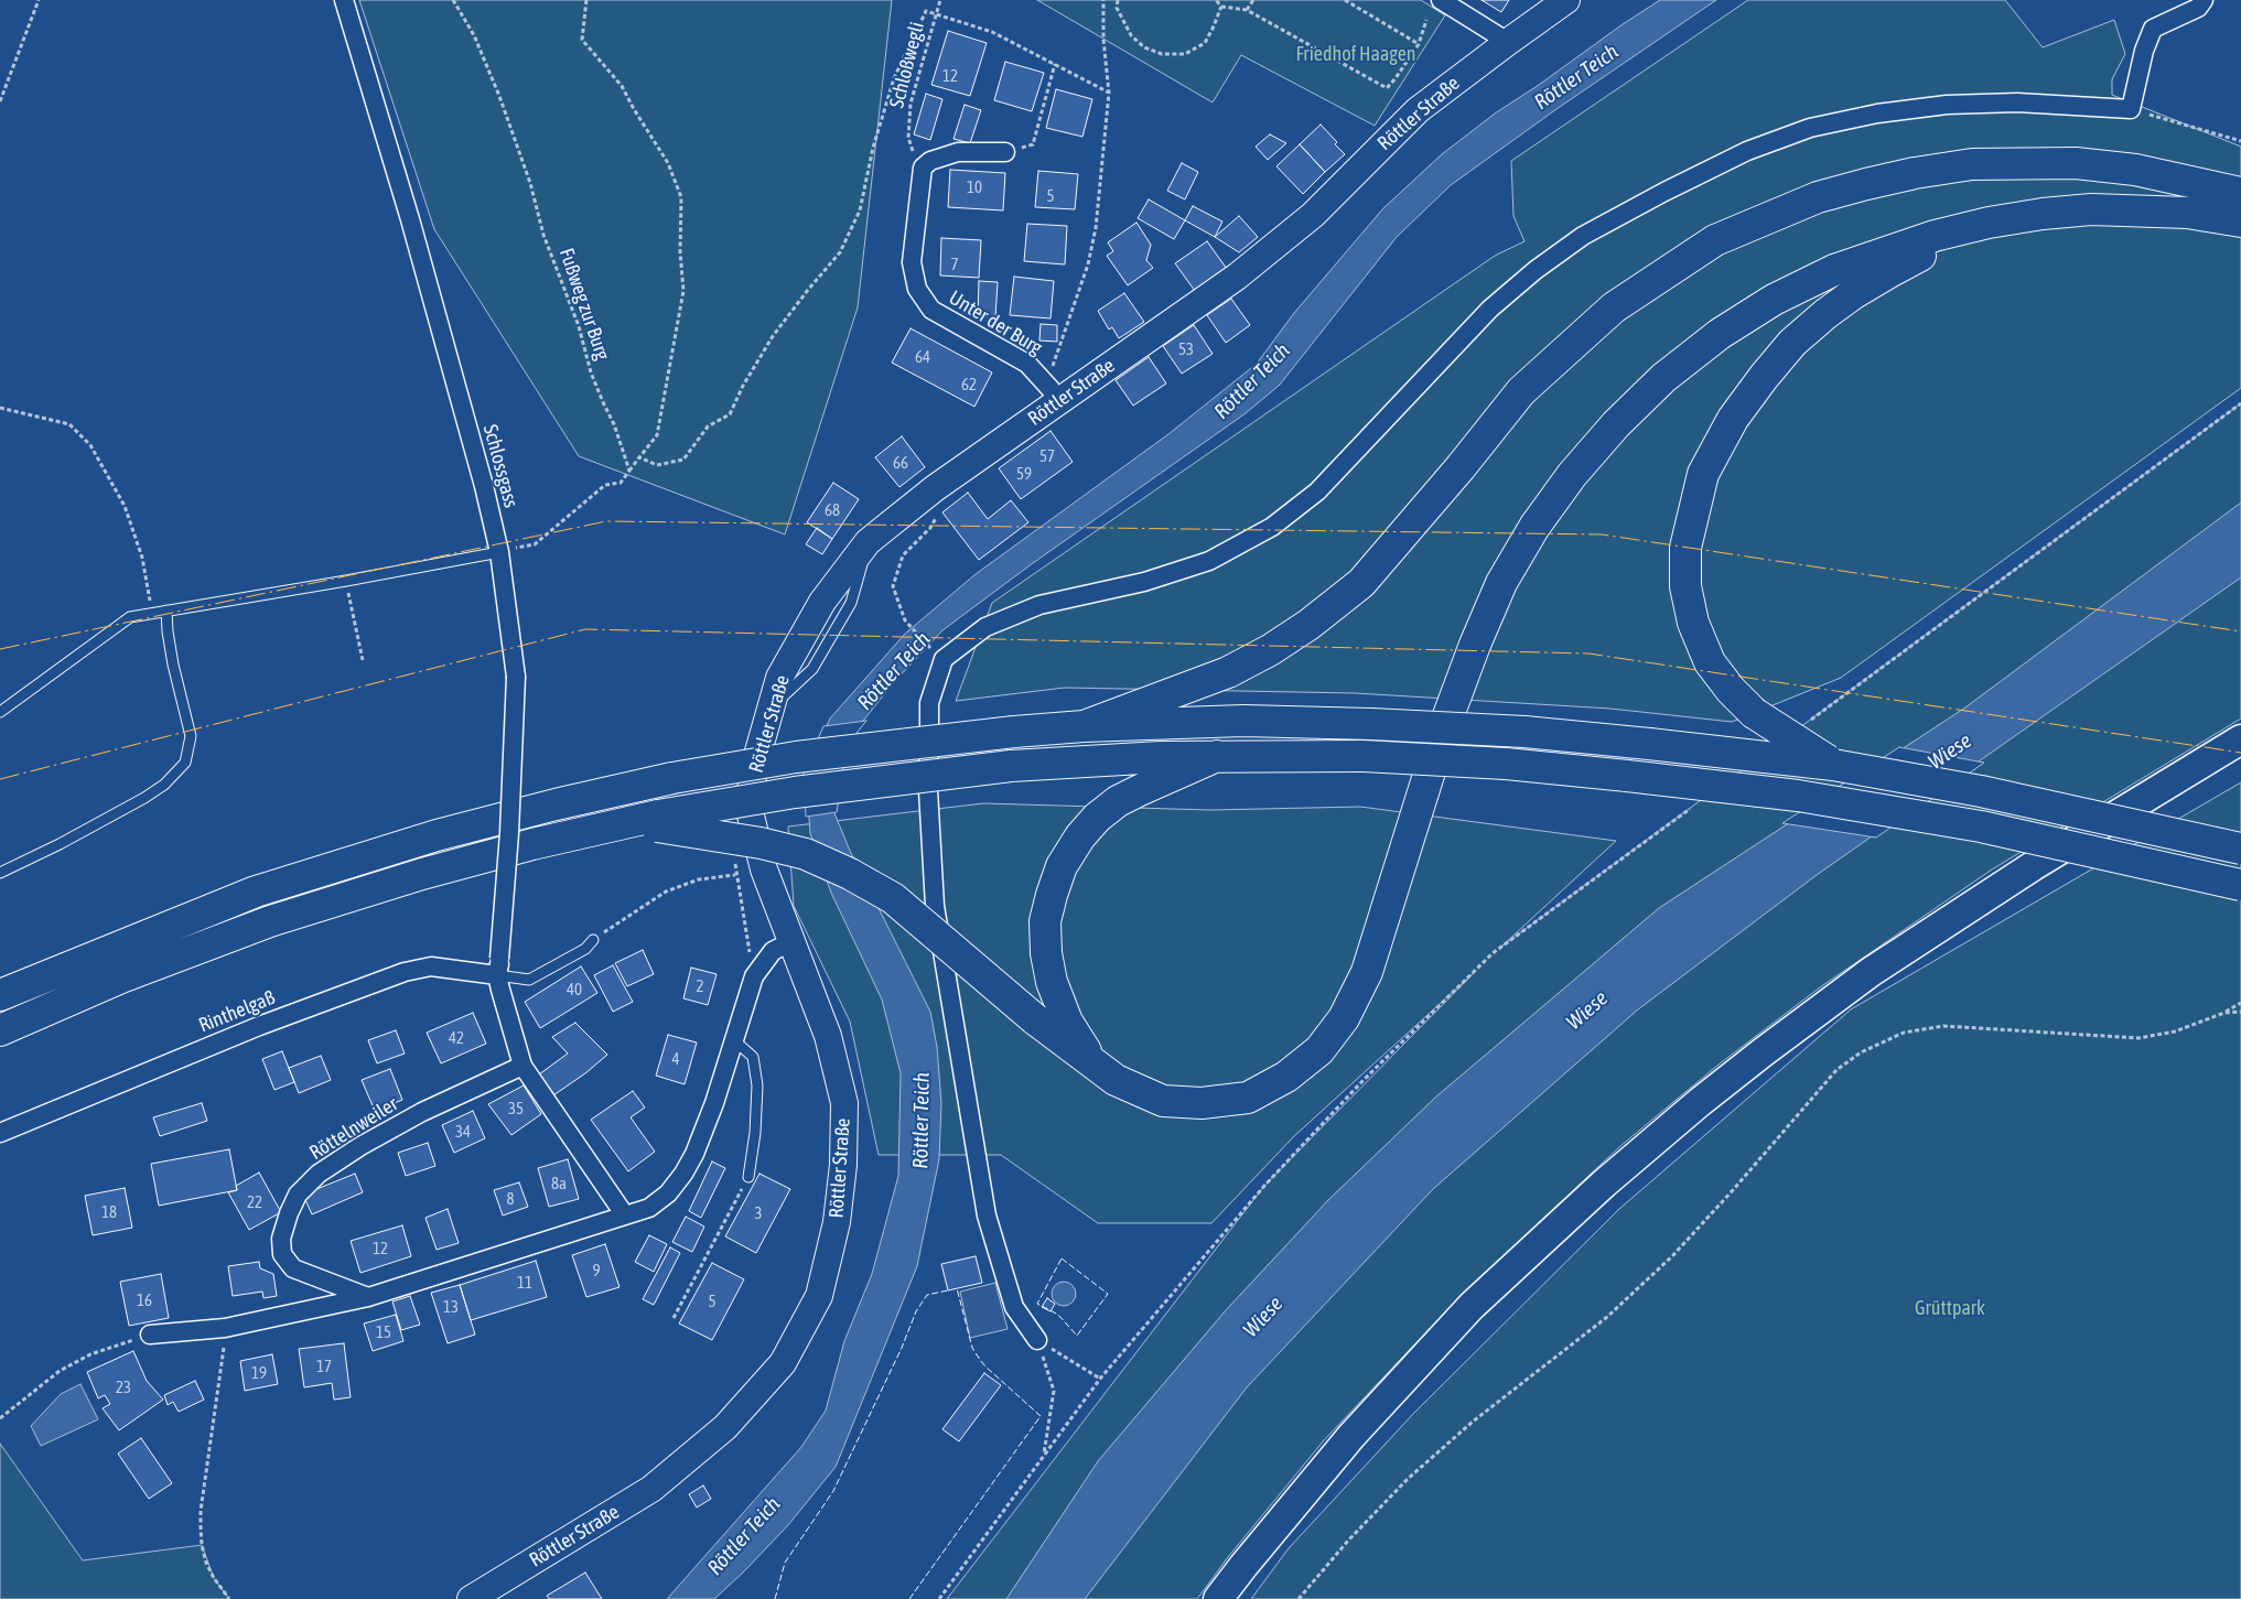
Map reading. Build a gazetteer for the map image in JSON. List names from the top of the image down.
{
  "streets": {
    "street": [
      "Röttler Straße",
      "Unter der Burg",
      "Schlossgass",
      "Rinthelgaß",
      "Röttelnweiler"
    ],
    "path": ["Schloßwegli", "Fußweg zur Burg"]
  },
  "crossings": [
    ["Schloßwegli", "Unter der Burg"],
    ["Röttler Straße", "Unter der Burg"],
    ["Schlossgass", "Rinthelgaß"]
  ],
  "water": ["Röttler Teich", "Wiese"],
  "parks": ["Friedhof Haagen", "Grüttpark"],
  "house_numbers": [
    "12",
    "10",
    "5",
    "7",
    "53",
    "64",
    "62",
    "57",
    "66",
    "59",
    "68",
    "2",
    "40",
    "42",
    "4",
    "35",
    "34",
    "8a",
    "8",
    "22",
    "18",
    "3",
    "12",
    "9",
    "11",
    "16",
    "5",
    "13",
    "15",
    "17",
    "19",
    "23"
  ]
}
